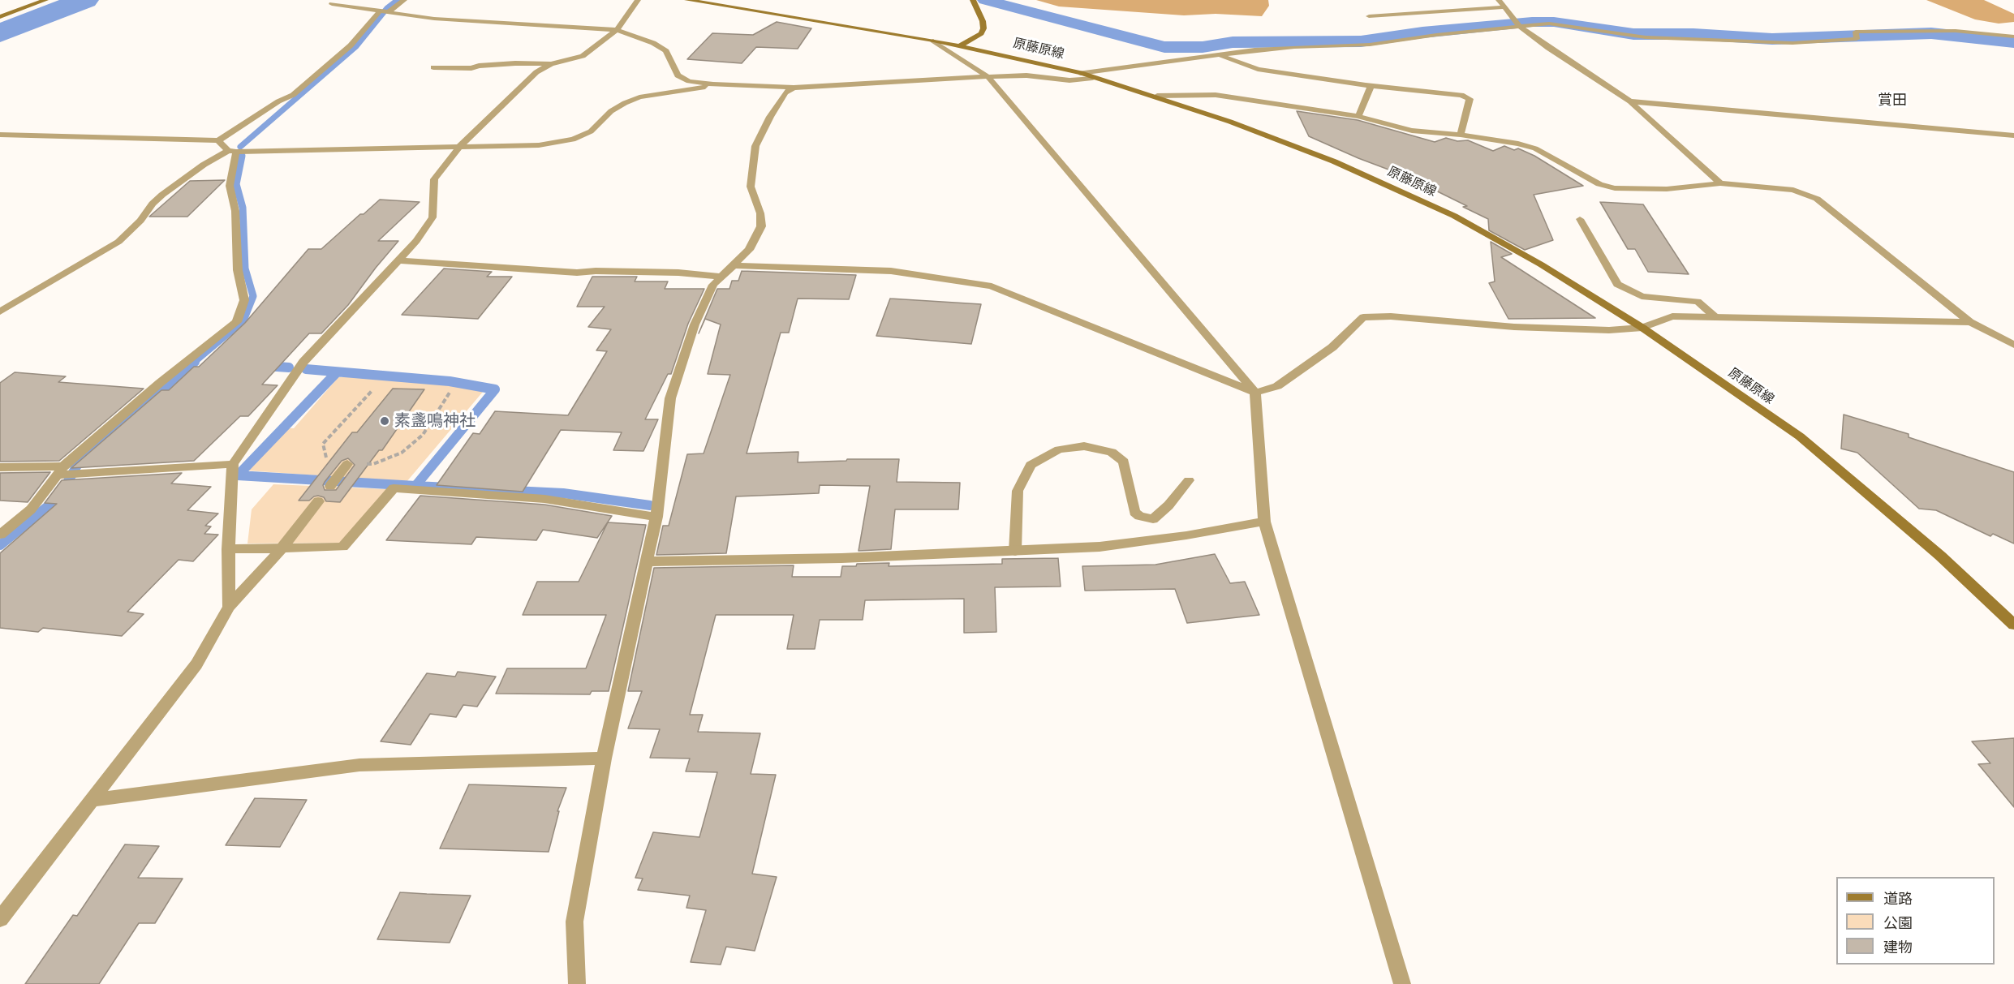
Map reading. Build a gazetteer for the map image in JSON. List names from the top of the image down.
{
  "streets": {
    "main road": ["原藤原線"]
  },
  "districts": ["賞田"],
  "places": ["素盞鳴神社"],
  "legend": ["道路", "公園", "建物"]
}
